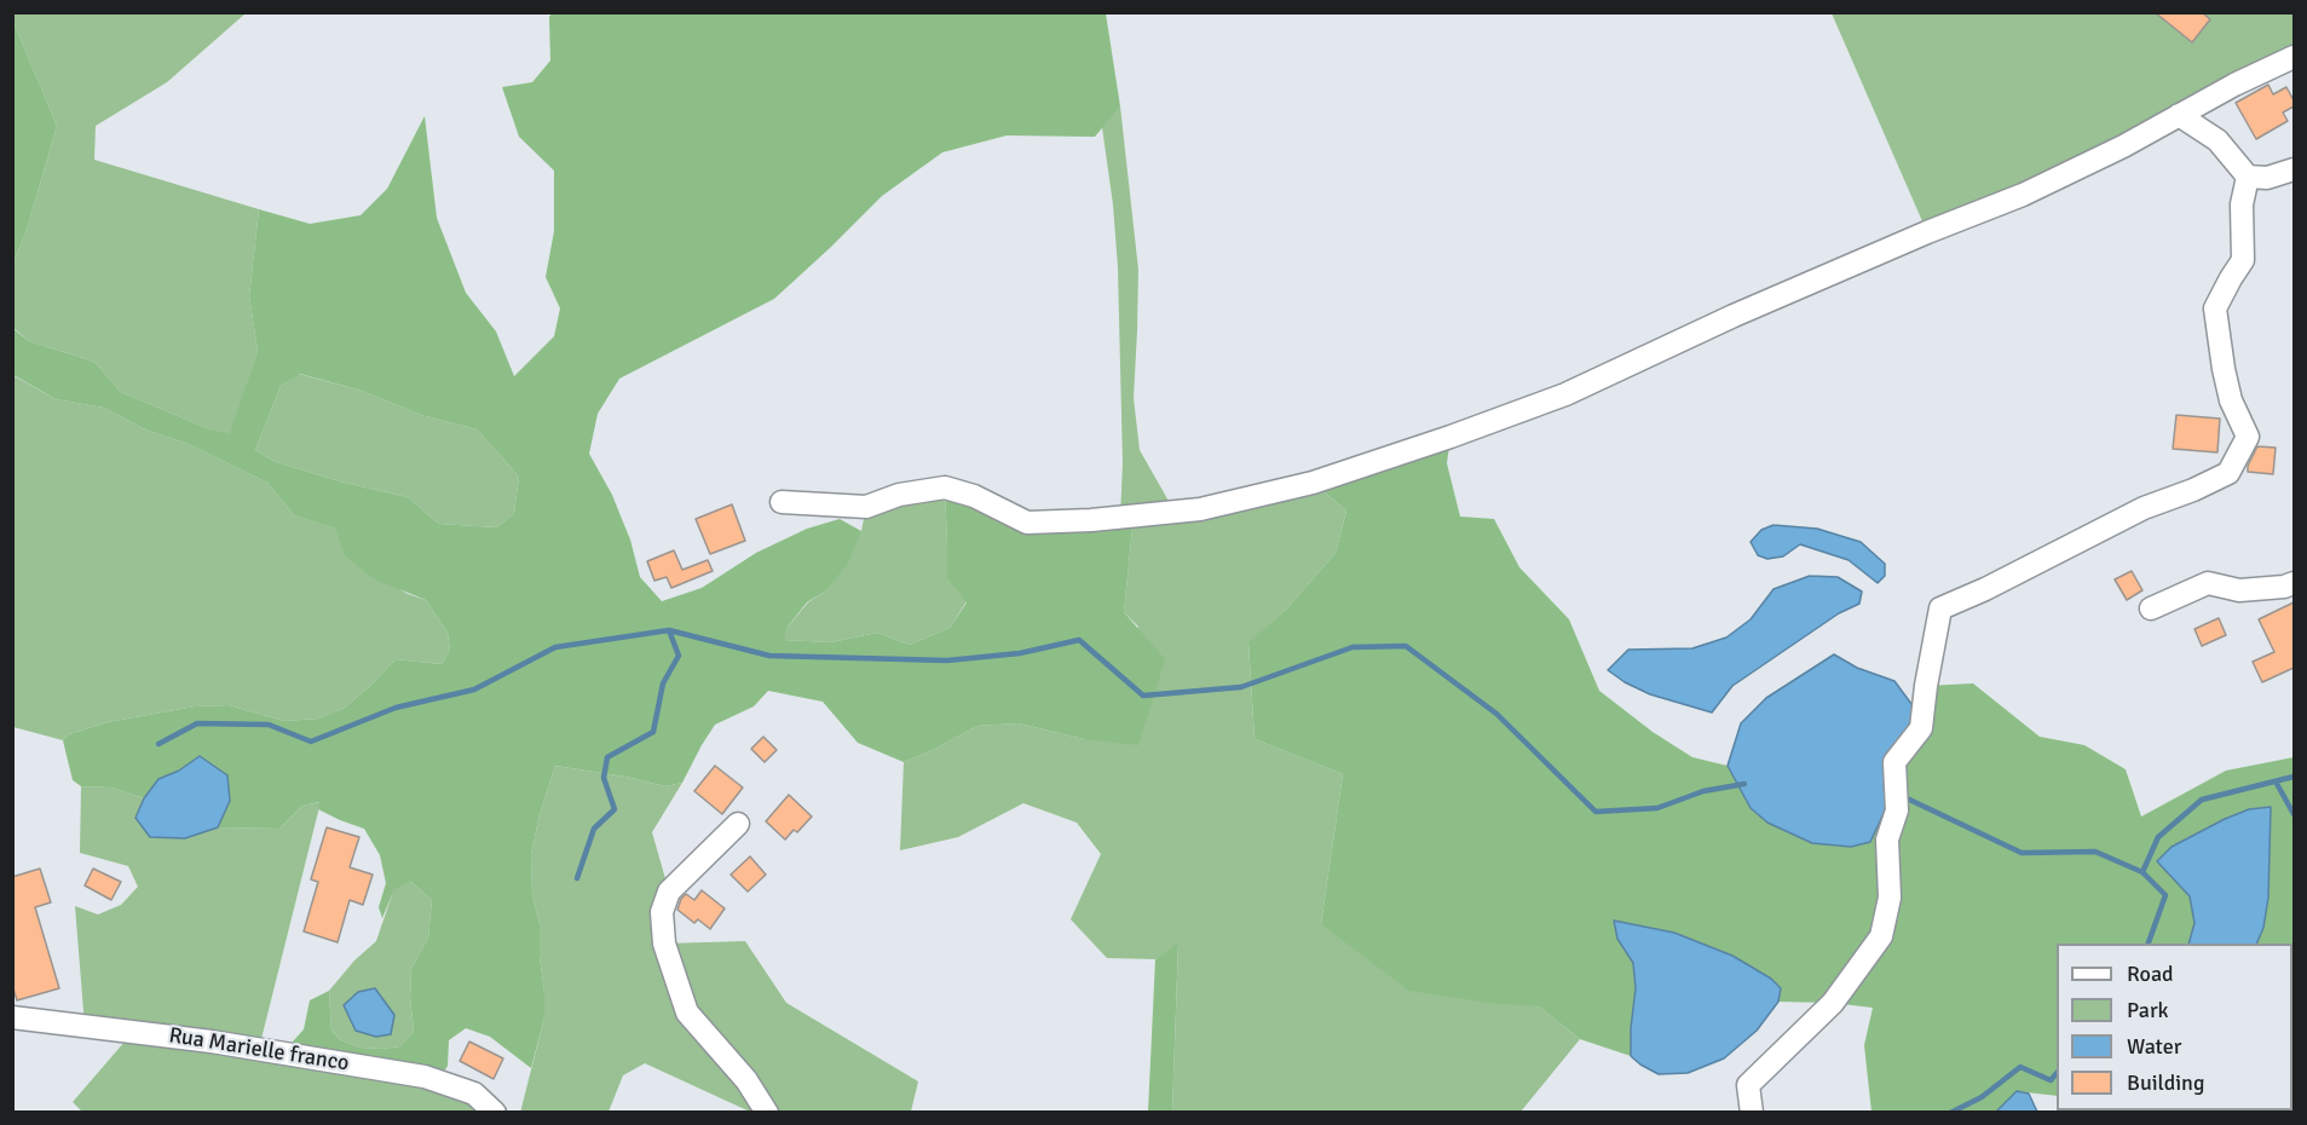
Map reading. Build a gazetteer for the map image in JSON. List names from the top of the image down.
{
  "streets": {
    "street": ["Rua Marielle franco"]
  },
  "legend": [
    "Road",
    "Park",
    "Water",
    "Building"
  ]
}
